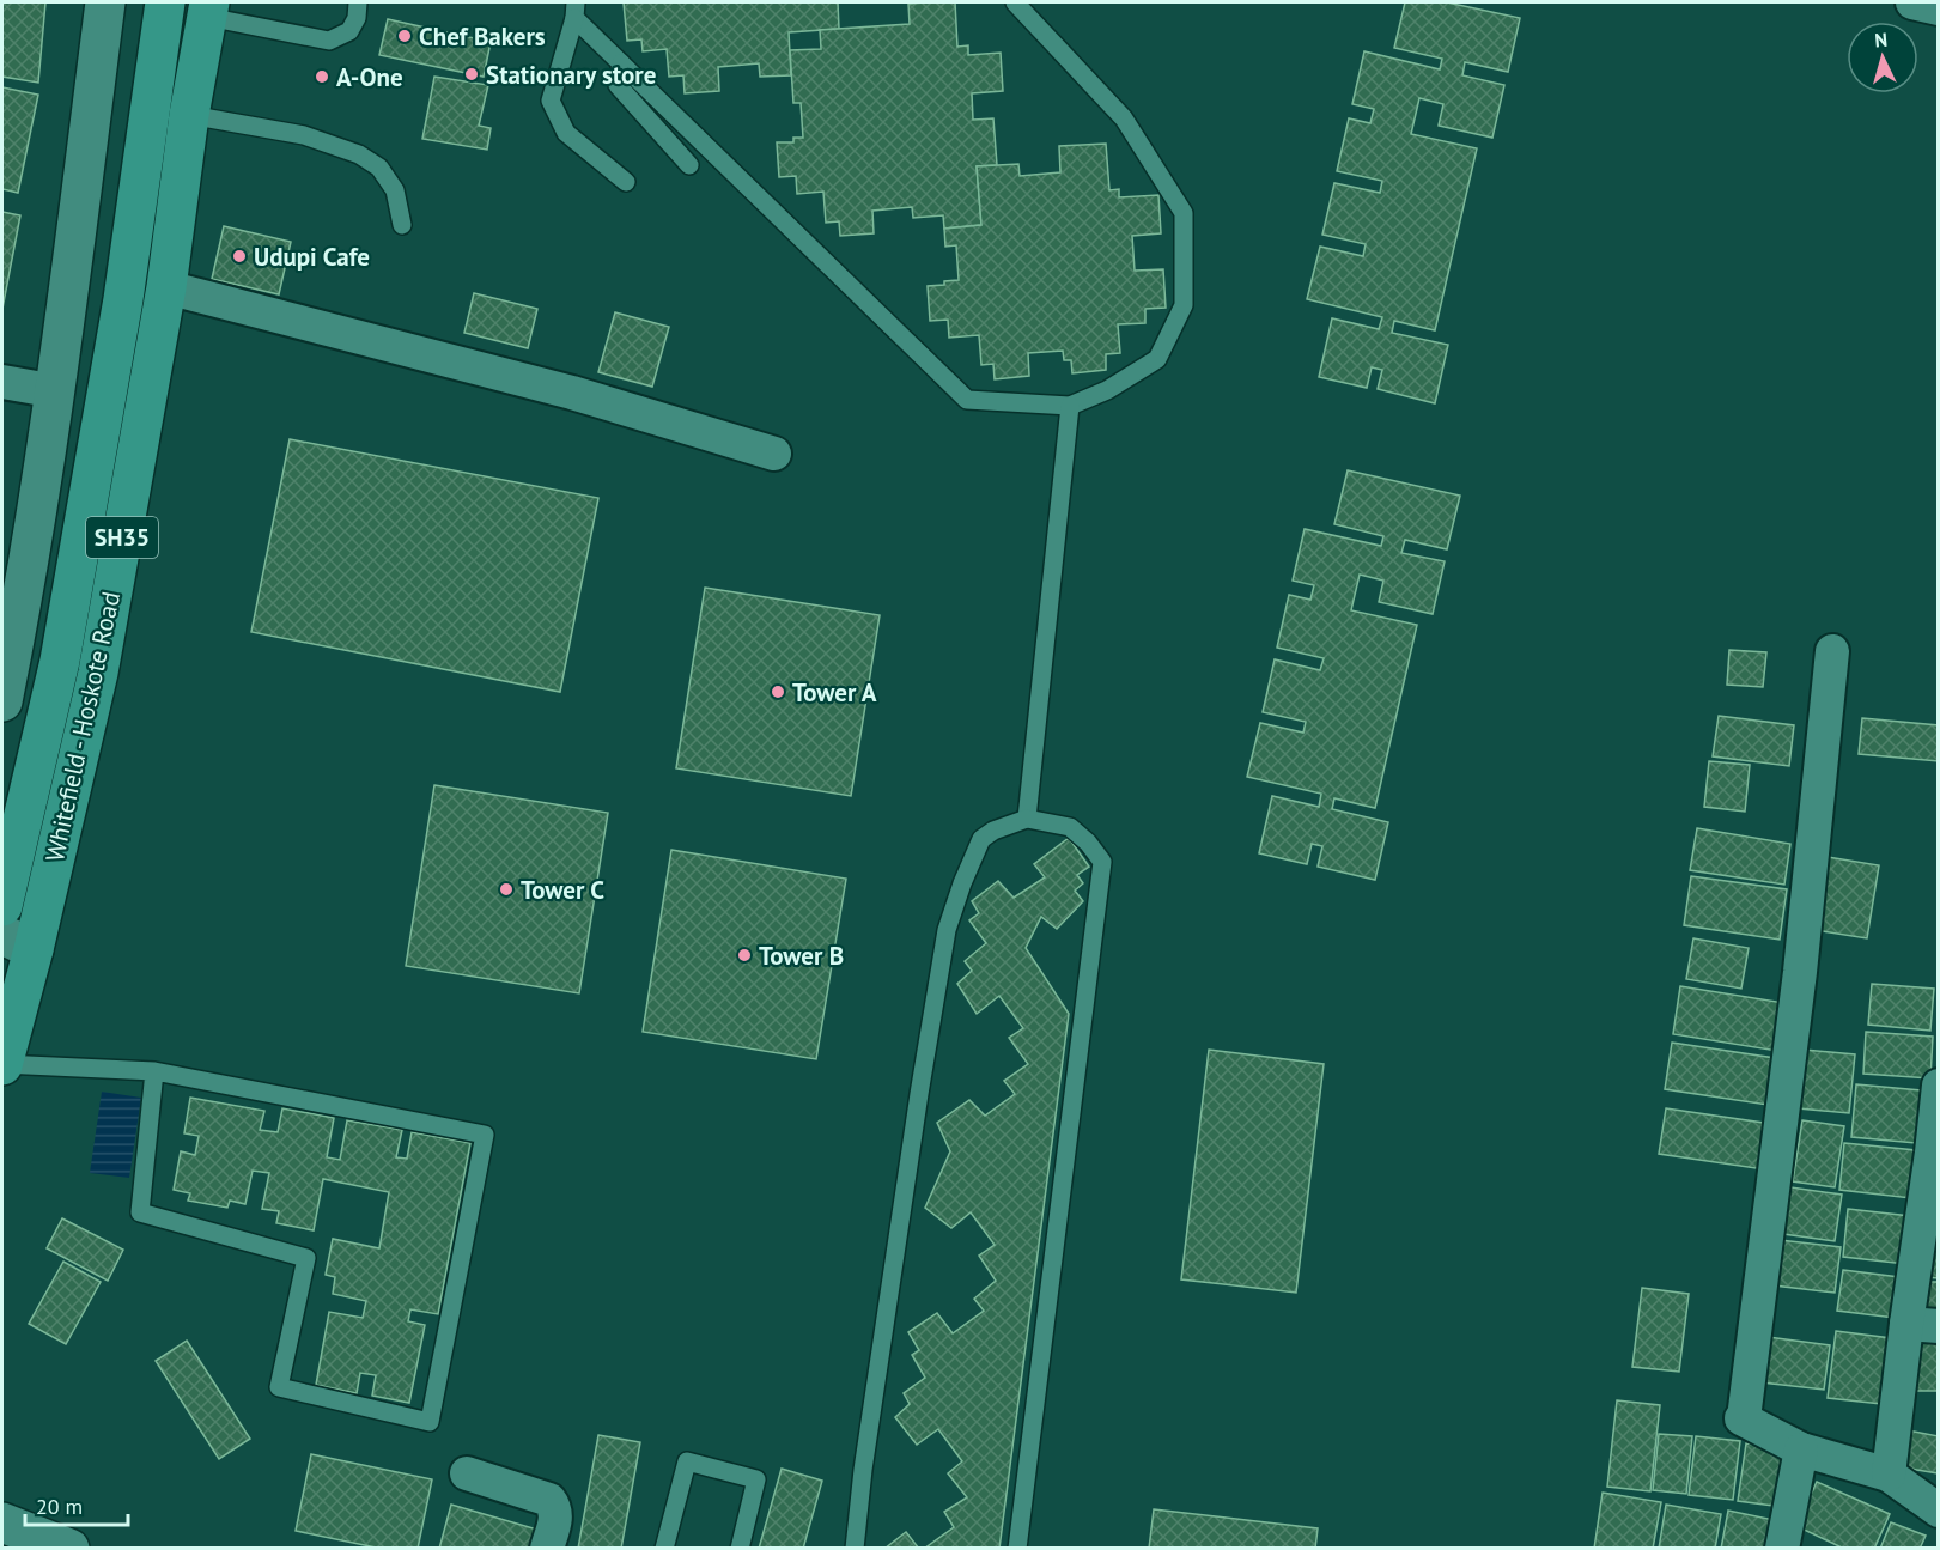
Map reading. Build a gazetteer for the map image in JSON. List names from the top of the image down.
{
  "streets": {
    "main road": ["SH35", "Whitefield - Hoskote Road"]
  },
  "places": [
    "Chef Bakers",
    "Stationary store",
    "A-One",
    "Udupi Cafe",
    "Tower A",
    "Tower C",
    "Tower B"
  ],
  "scale_bar": "20 m",
  "north": "top"
}
